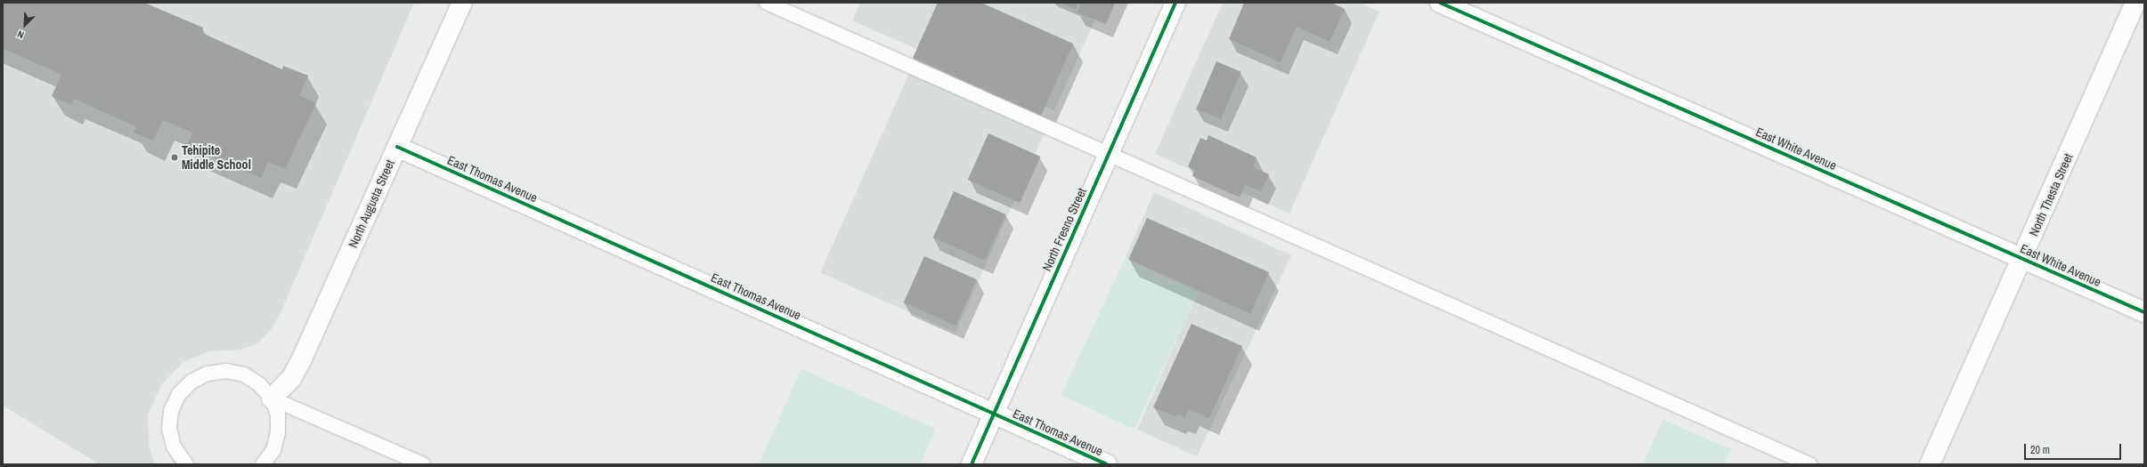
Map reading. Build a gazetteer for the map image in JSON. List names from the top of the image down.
{
  "streets": {
    "street": [
      "East White Avenue",
      "East Thomas Avenue",
      "North Thesta Street",
      "North Augusta Street",
      "North Fresno Street"
    ]
  },
  "crossings": [
    ["East White Avenue", "North Thesta Street"],
    ["East Thomas Avenue", "North Augusta Street"],
    ["East Thomas Avenue", "North Fresno Street"]
  ],
  "places": ["Tehipite Middle School"],
  "scale_bar": "20 m",
  "north": "bottom left"
}
